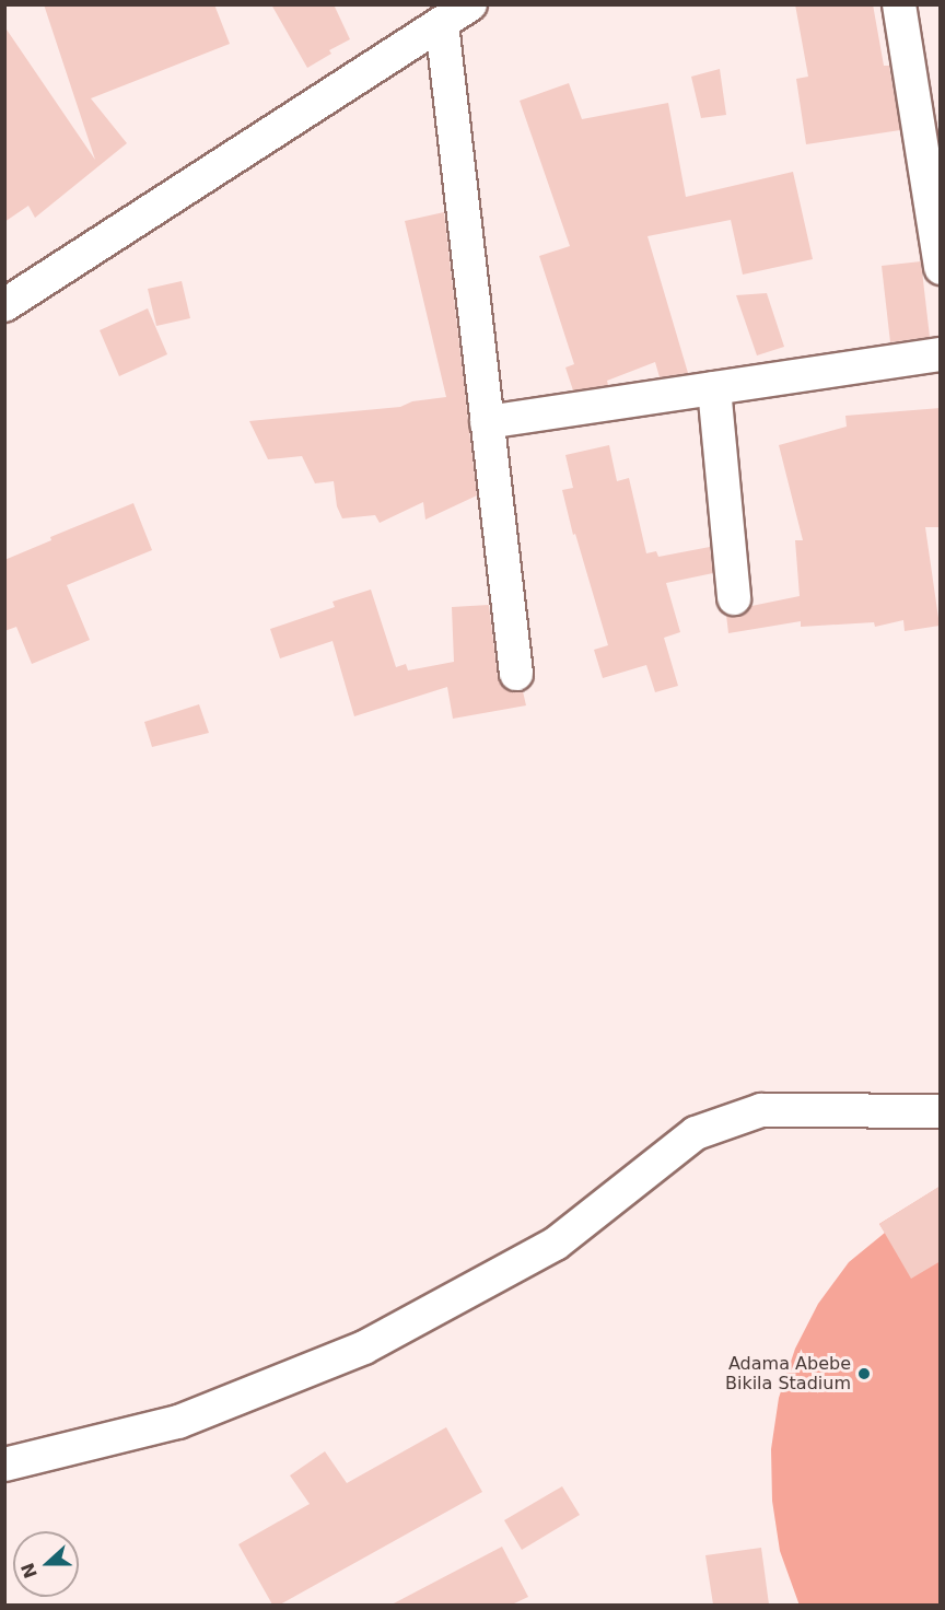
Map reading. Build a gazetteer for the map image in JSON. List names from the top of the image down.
{
  "places": ["Adama Abebe Bikila Stadium"],
  "north": "left"
}
